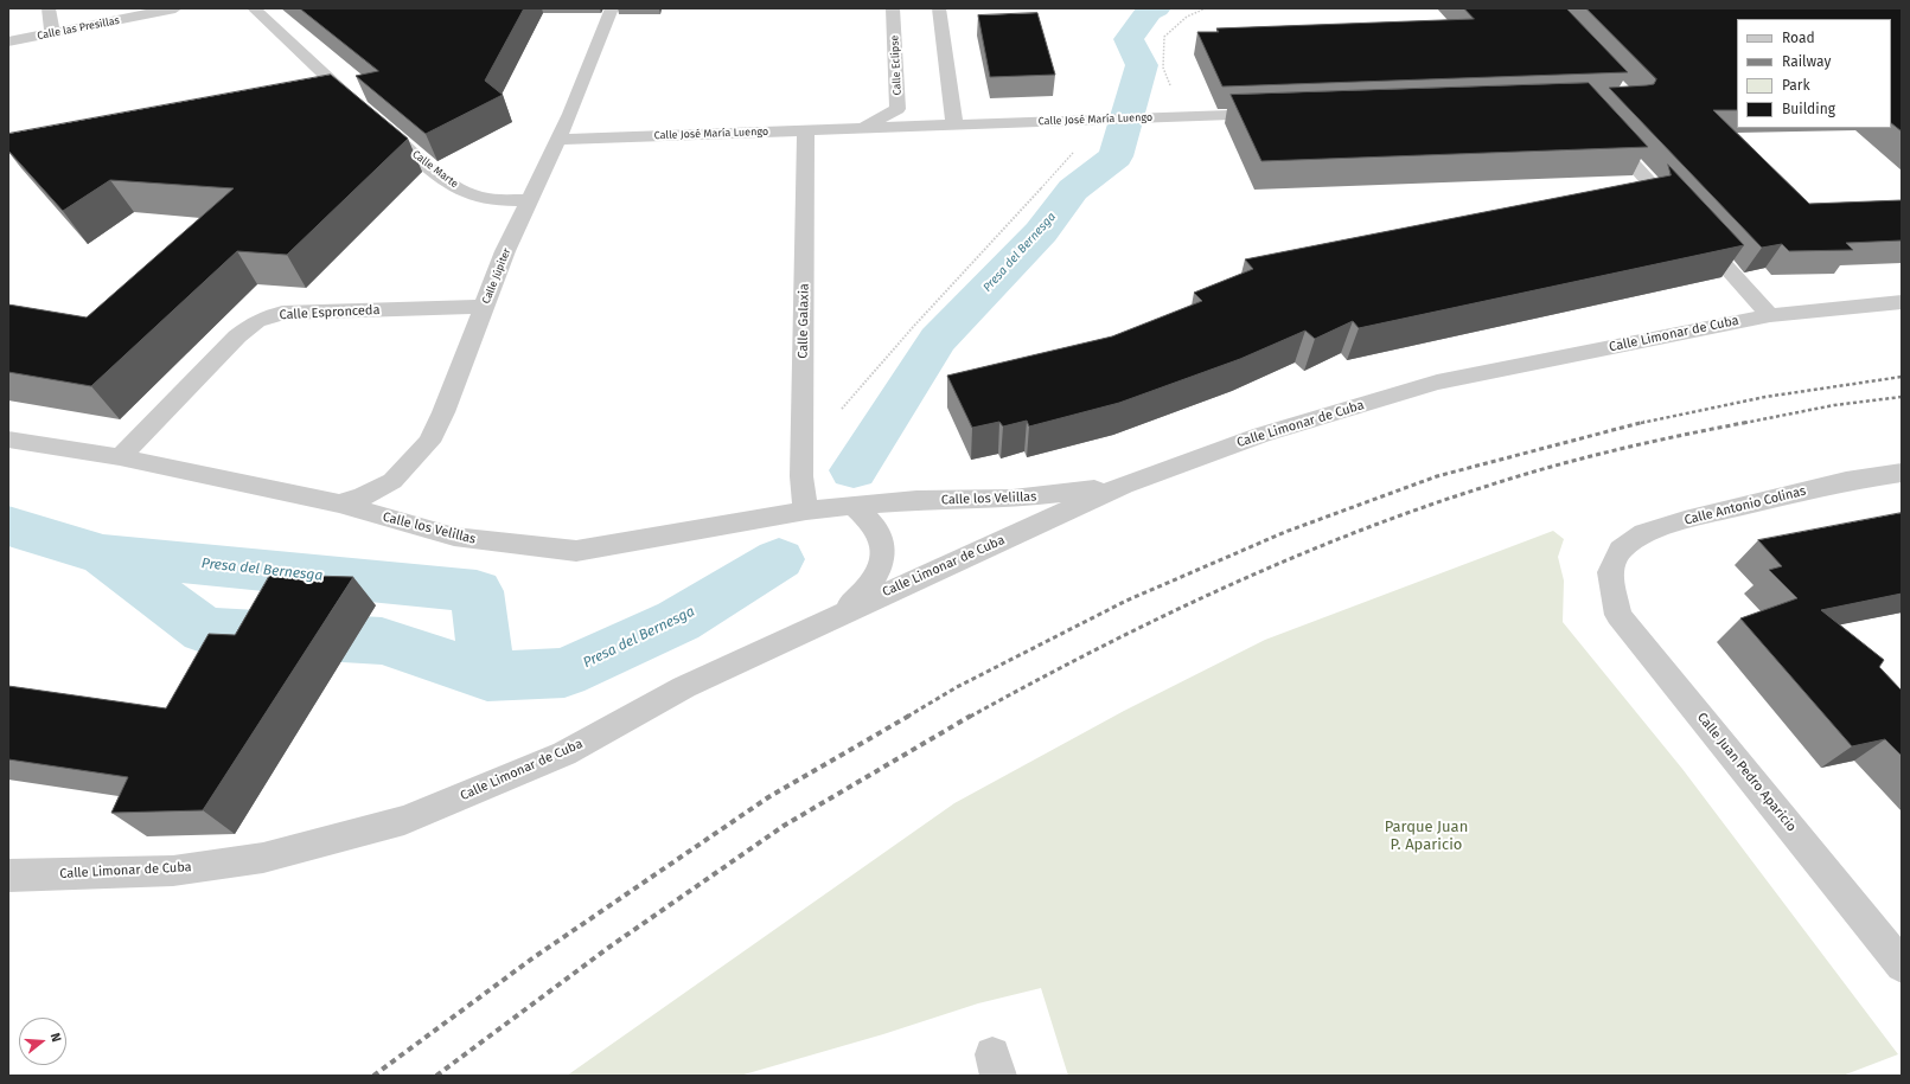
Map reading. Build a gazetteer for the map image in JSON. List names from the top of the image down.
{
  "streets": {
    "street": [
      "Calle las Presillas",
      "Calle Eclipse",
      "Calle José María Luengo",
      "Calle Marte",
      "Calle Júpiter",
      "Calle Espronceda",
      "Calle Galaxia",
      "Calle Limonar de Cuba",
      "Calle los Velillas",
      "Calle Antonio Colinas",
      "Calle Juan Pedro Aparicio"
    ]
  },
  "crossings": [
    ["Calle Eclipse", "Calle José María Luengo"],
    ["Calle José María Luengo", "Calle Júpiter"],
    ["Calle José María Luengo", "Calle Galaxia"],
    ["Calle Marte", "Calle Júpiter"],
    ["Calle Júpiter", "Calle Espronceda"],
    ["Calle Júpiter", "Calle los Velillas"],
    ["Calle Espronceda", "Calle los Velillas"],
    ["Calle Galaxia", "Calle los Velillas"],
    ["Calle Limonar de Cuba", "Calle los Velillas"],
    ["Calle Antonio Colinas", "Calle Juan Pedro Aparicio"]
  ],
  "water": ["Presa del Bernesga"],
  "parks": ["Parque Juan P. Aparicio"],
  "legend": [
    "Road",
    "Railway",
    "Park",
    "Building"
  ],
  "north": "right"
}
